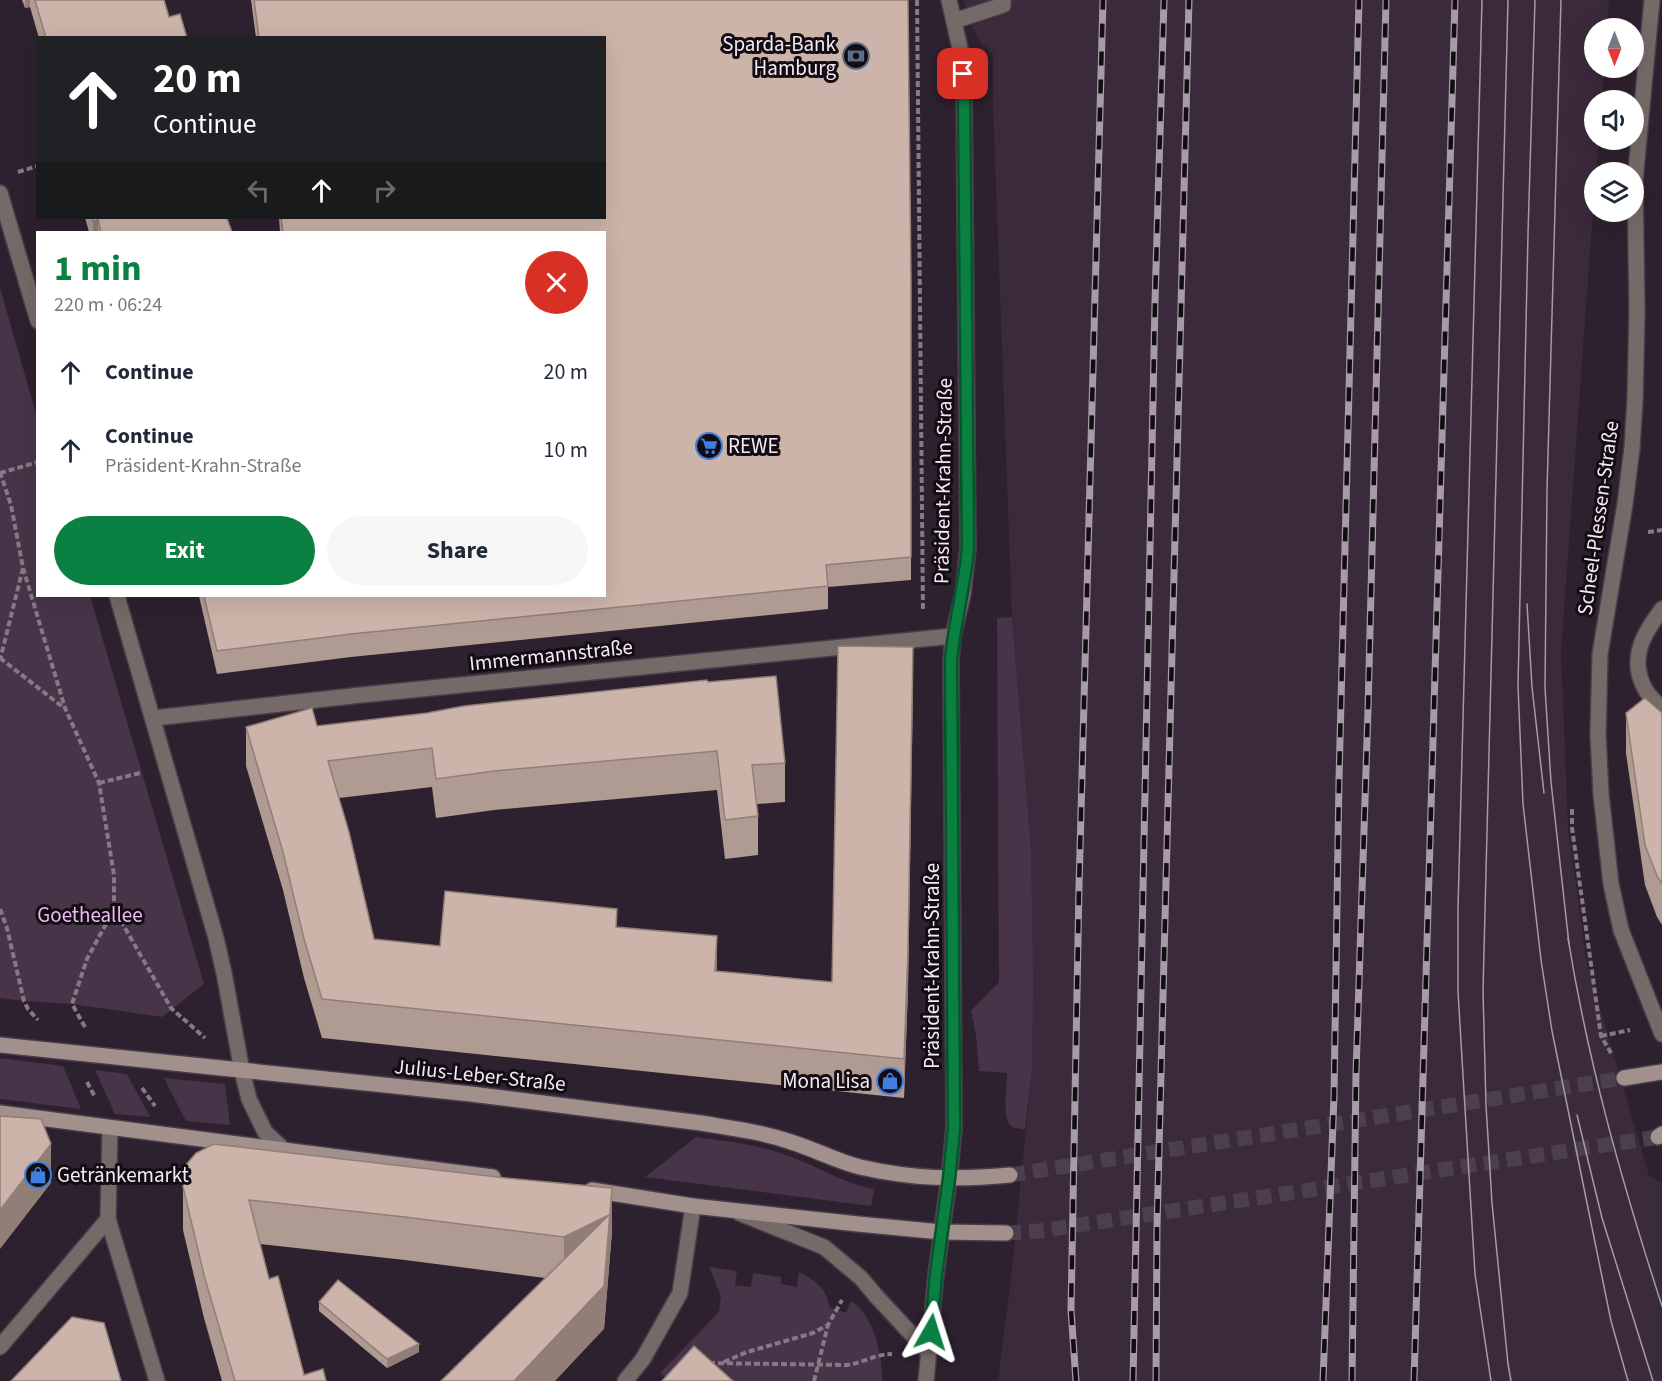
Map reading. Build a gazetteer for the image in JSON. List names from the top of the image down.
{
  "streets": {
    "main road": ["Julius-Leber-Straße"],
    "street": ["Präsident-Krahn-Straße", "Scheel-Plessen-Straße", "Immermannstraße"]
  },
  "crossings": [
    ["Präsident-Krahn-Straße", "Immermannstraße"],
    ["Präsident-Krahn-Straße", "Julius-Leber-Straße"]
  ],
  "parks": ["Goetheallee"],
  "places": {
    "bank": ["Sparda-Bank Hamburg"],
    "supermarket": ["REWE"],
    "shop": ["Mona Lisa", "Getränkemarkt"]
  },
  "north": "bottom",
  "page": {
    "turn": ["20 m", "Continue"],
    "heading": ["1 min", "220 m · 06:24"],
    "list": [
      {
        "name": "Continue",
        "value": "20 m"
      },
      {
        "name": "Continue",
        "note": "Präsident-Krahn-Straße",
        "value": "10 m"
      }
    ],
    "buttons": ["Exit", "Share"]
  }
}
